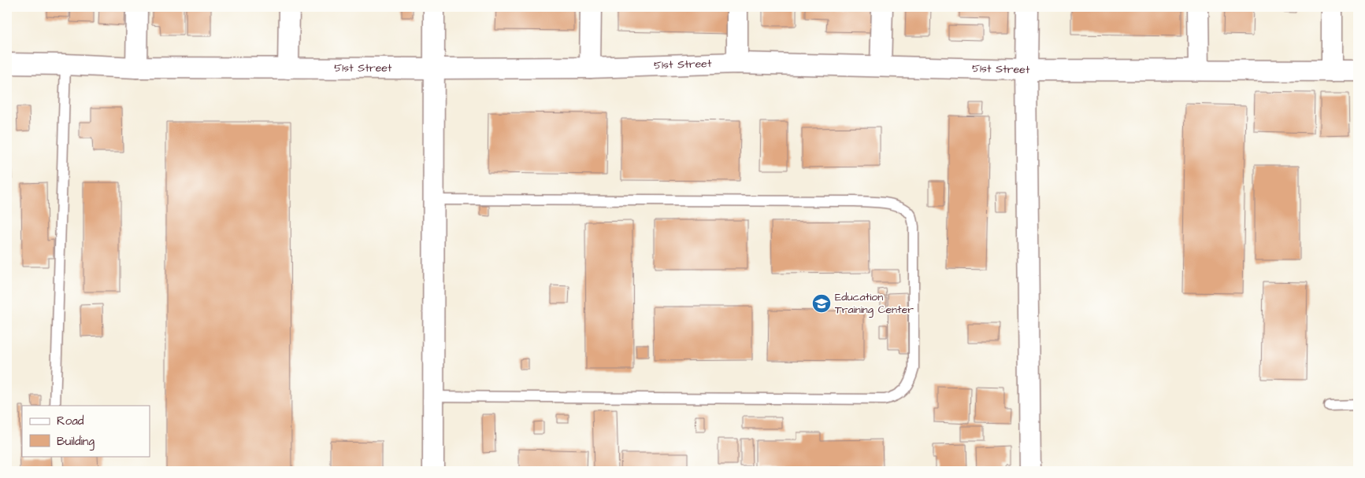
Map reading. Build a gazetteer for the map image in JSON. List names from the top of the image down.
{
  "streets": {
    "street": ["51st Street"]
  },
  "places": {
    "school or university": ["Education Training Center"]
  },
  "legend": ["Road", "Building"]
}
